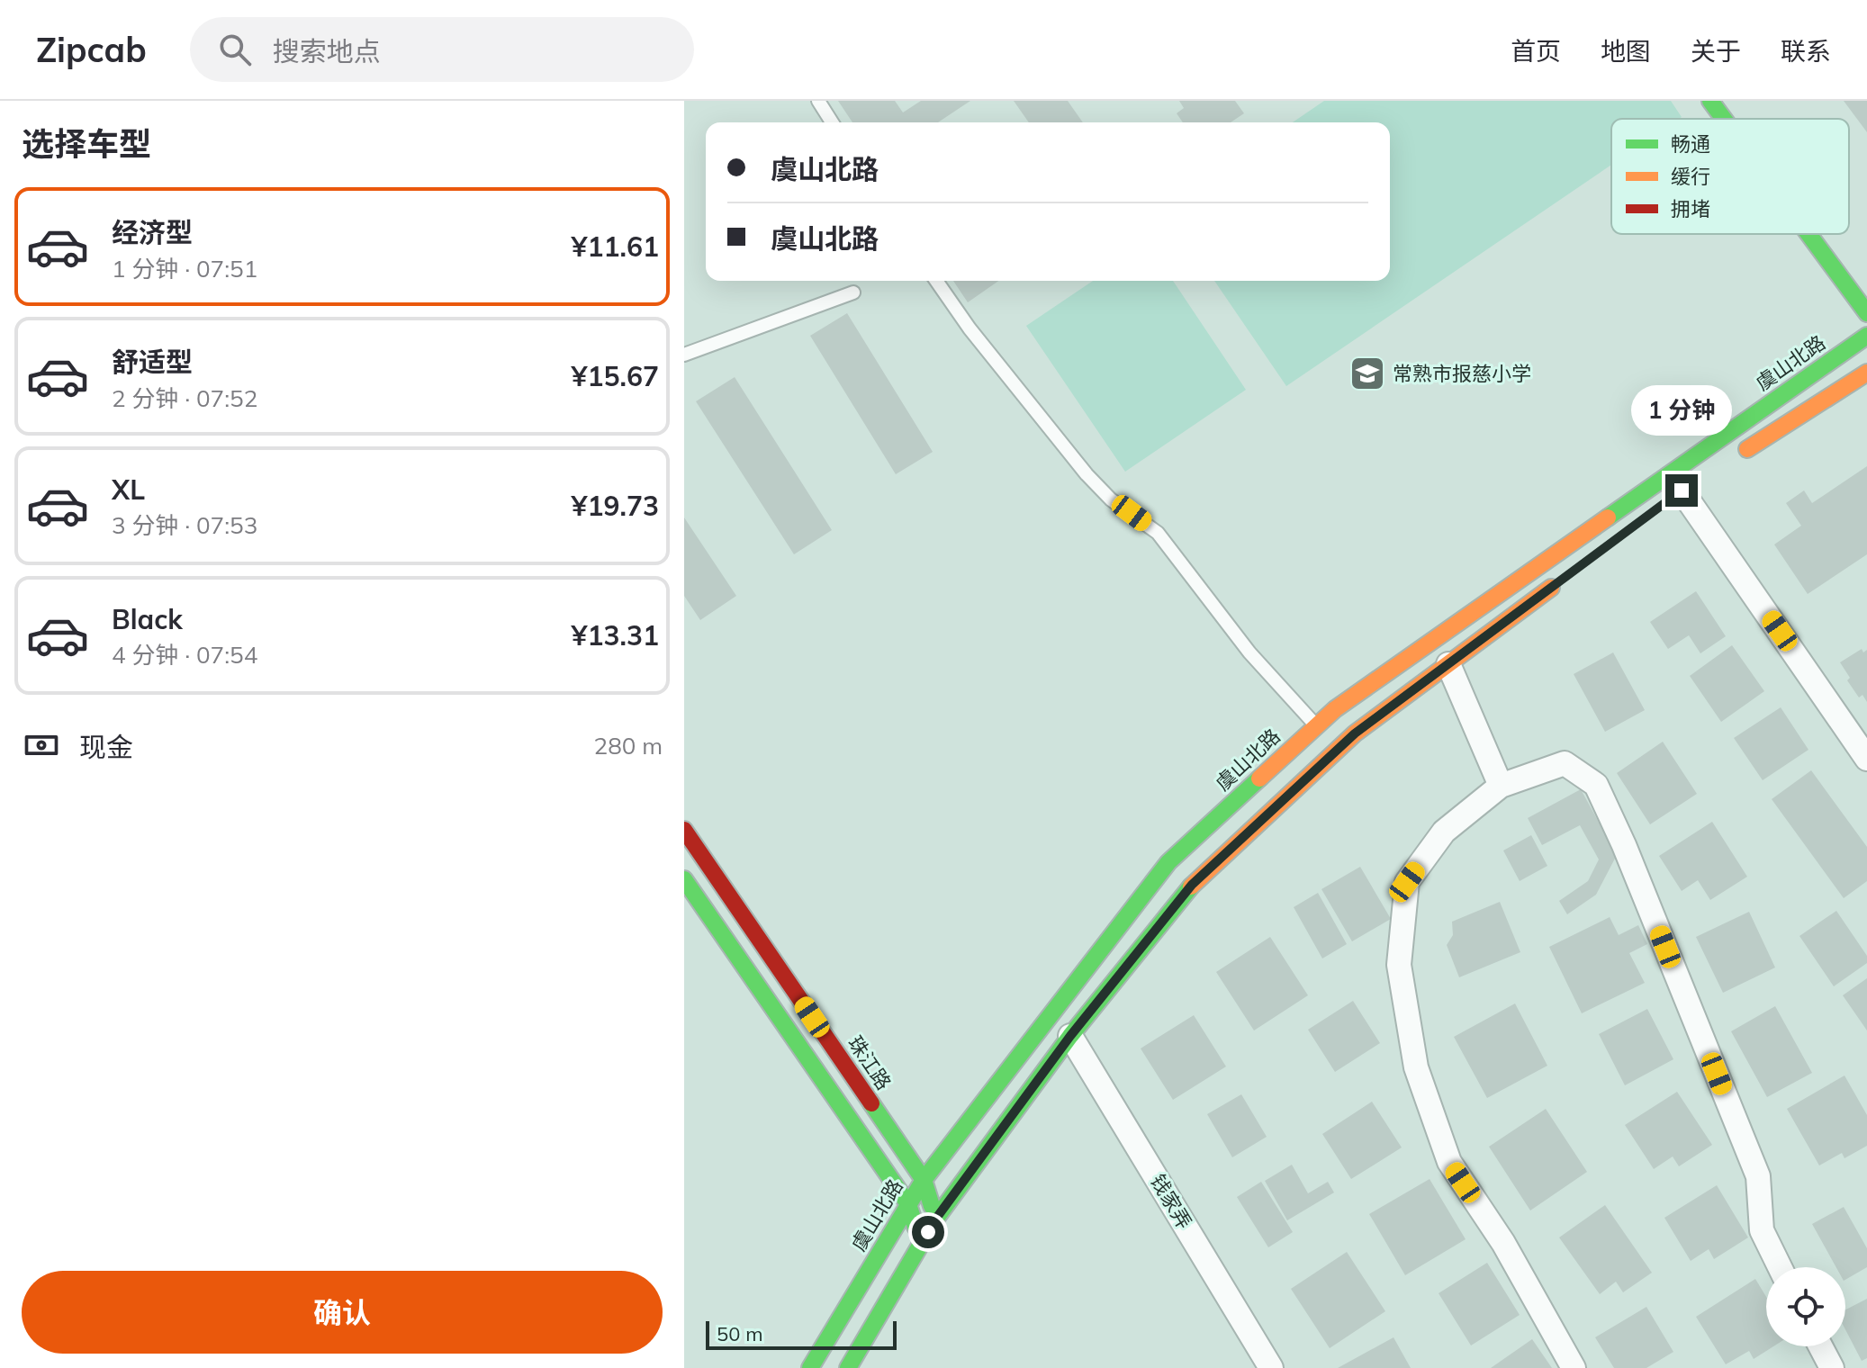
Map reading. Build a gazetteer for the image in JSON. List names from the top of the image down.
{
  "streets": {
    "main road": ["虞山北路", "珠江路"],
    "street": ["钱家弄"]
  },
  "crossings": [
    ["虞山北路", "珠江路"]
  ],
  "places": {
    "school or university": ["常熟市报慈小学"]
  },
  "legend": ["畅通", "缓行", "拥堵"],
  "scale_bar": "50 m",
  "page": {
    "header": "Zipcab",
    "search": "搜索地点",
    "nav": [
      "首页",
      "地图",
      "关于",
      "联系"
    ],
    "heading": "选择车型",
    "banner": ["虞山北路", "虞山北路"],
    "list": [
      {
        "name": "经济型",
        "note": "1 分钟 · 07:51",
        "value": "¥11.61"
      },
      {
        "name": "舒适型",
        "note": "2 分钟 · 07:52",
        "value": "¥15.67"
      },
      {
        "name": "XL",
        "note": "3 分钟 · 07:53",
        "value": "¥19.73"
      },
      {
        "name": "Black",
        "note": "4 分钟 · 07:54",
        "value": "¥13.31"
      }
    ],
    "bubble": "1 分钟",
    "pay": ["现金", "280 m"],
    "buttons": "确认",
    "scale": "50 m"
  }
}
